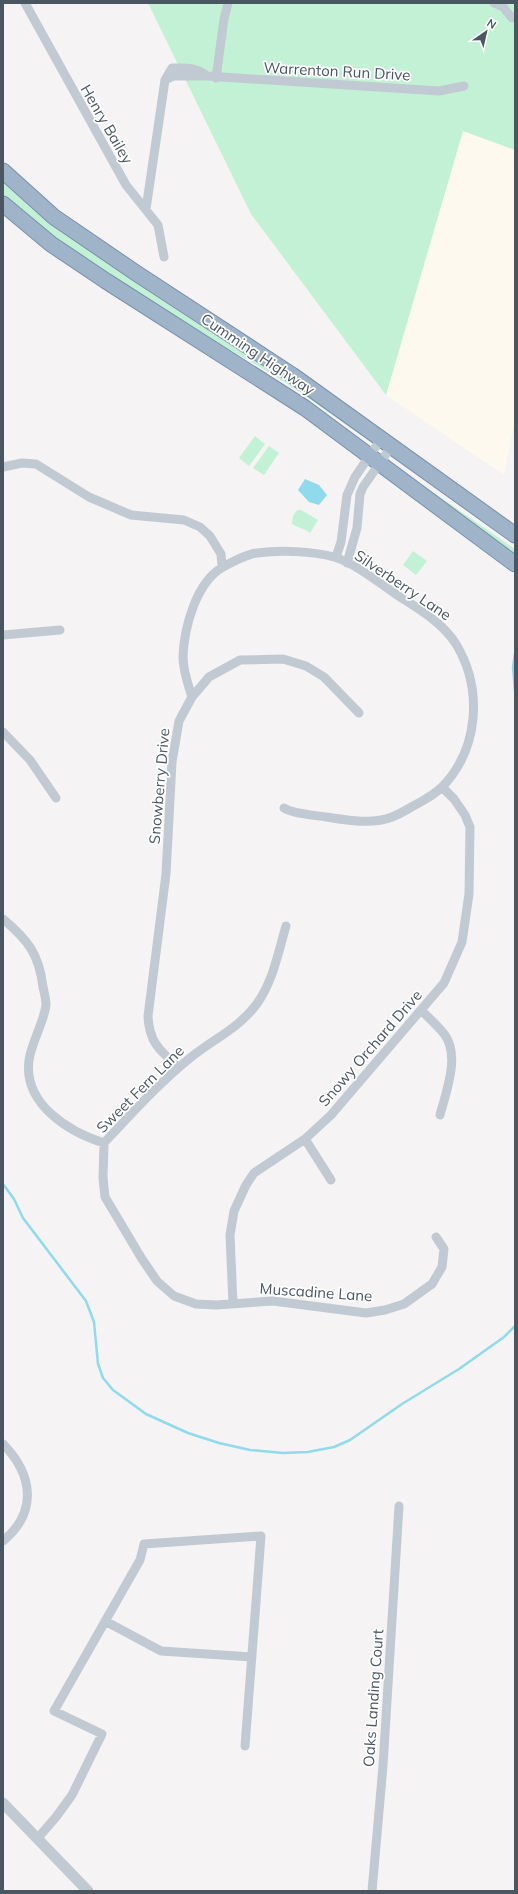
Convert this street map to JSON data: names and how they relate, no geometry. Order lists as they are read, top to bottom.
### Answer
{
  "streets": {
    "highway": ["Cumming Highway"],
    "street": [
      "Warrenton Run Drive",
      "Henry Bailey",
      "Silverberry Lane",
      "Snowberry Drive",
      "Snowy Orchard Drive",
      "Sweet Fern Lane",
      "Muscadine Lane",
      "Oaks Landing Court"
    ]
  },
  "crossings": [
    ["Warrenton Run Drive", "Henry Bailey"],
    ["Silverberry Lane", "Snowberry Drive"],
    ["Silverberry Lane", "Snowy Orchard Drive"],
    ["Snowberry Drive", "Sweet Fern Lane"],
    ["Snowy Orchard Drive", "Sweet Fern Lane"],
    ["Snowy Orchard Drive", "Muscadine Lane"],
    ["Sweet Fern Lane", "Muscadine Lane"]
  ],
  "north": "top right"
}
